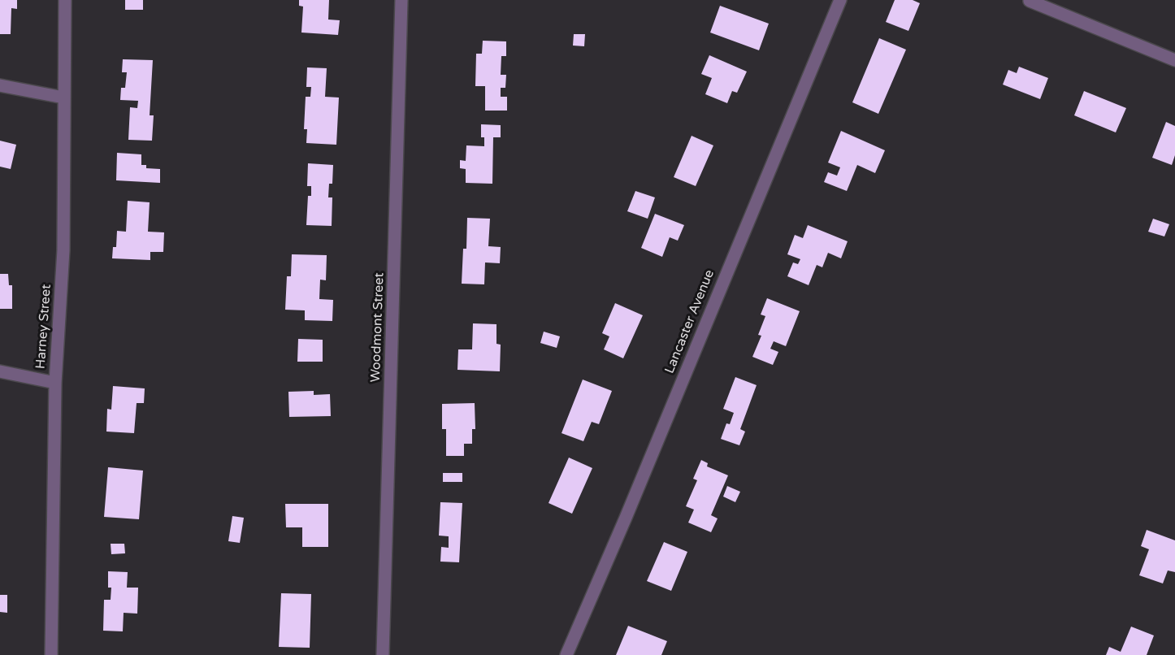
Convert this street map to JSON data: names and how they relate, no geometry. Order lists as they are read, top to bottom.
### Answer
{
  "streets": {
    "street": ["Lancaster Avenue", "Harney Street", "Woodmont Street"]
  }
}
